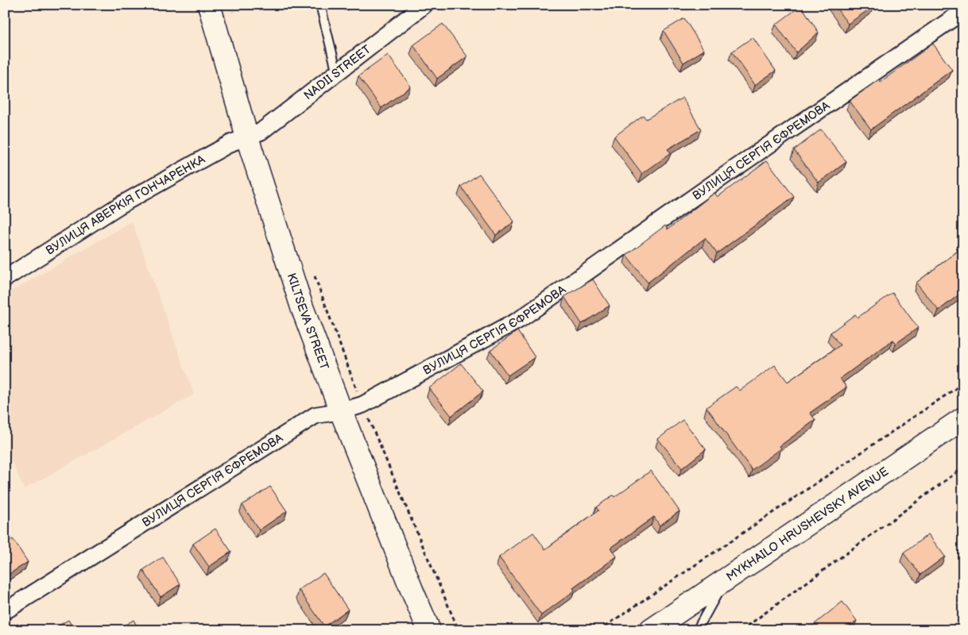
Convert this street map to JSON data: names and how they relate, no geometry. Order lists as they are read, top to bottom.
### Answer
{
  "streets": {
    "main road": ["KILTSEVA STREET", "MYKHAILO HRUSHEVSKY AVENUE"],
    "street": ["NADII STREET", "ВУЛИЦЯ СЕРГІЯ ЄФРЕМОВА", "ВУЛИЦЯ АВЕРКІЯ ГОНЧАРЕНКА"]
  },
  "crossings": [
    ["NADII STREET", "ВУЛИЦЯ АВЕРКІЯ ГОНЧАРЕНКА"],
    ["NADII STREET", "KILTSEVA STREET"],
    ["ВУЛИЦЯ СЕРГІЯ ЄФРЕМОВА", "KILTSEVA STREET"],
    ["ВУЛИЦЯ АВЕРКІЯ ГОНЧАРЕНКА", "KILTSEVA STREET"]
  ]
}
